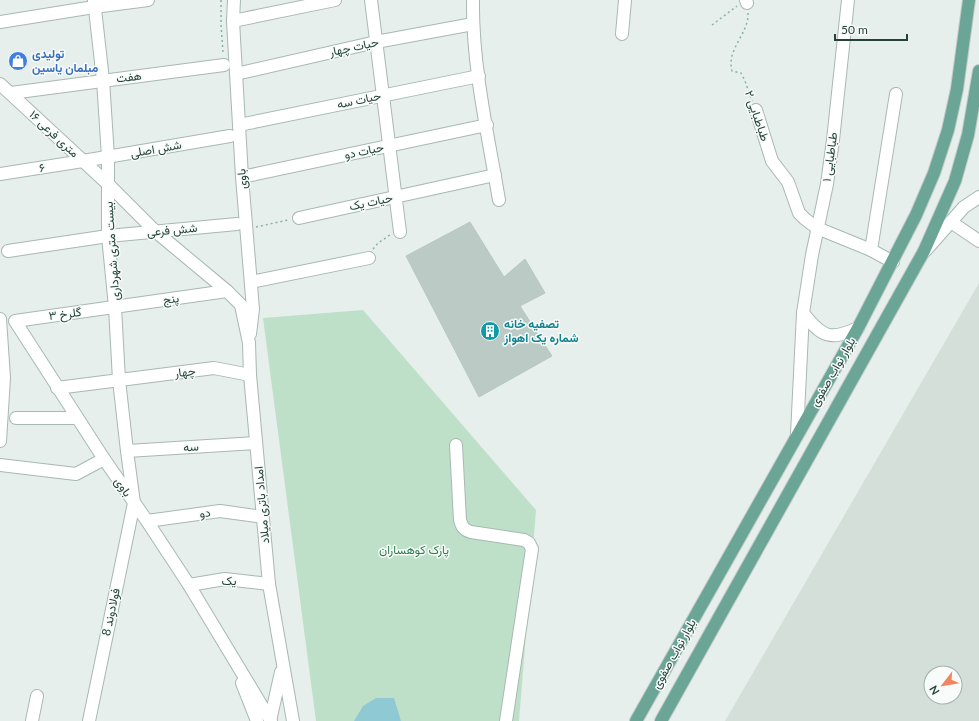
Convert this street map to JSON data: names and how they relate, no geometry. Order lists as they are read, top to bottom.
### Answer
{
  "streets": {
    "main road": ["بلوار نواب صفوی"],
    "street": [
      "حیات چهار",
      "هفت",
      "حیات سه",
      "طباطبایی ۲",
      "۱۶ متری فرعی",
      "شش اصلی",
      "حیات دو",
      "طباطبایی ۱",
      "۶",
      "باوی",
      "حیات یک",
      "شش فرعی",
      "بیست متری شهرداری",
      "پنج",
      "گلرخ ۳",
      "چهار",
      "سه",
      "امداد باتری میلاد",
      "دو",
      "یک",
      "فولادوند 8"
    ]
  },
  "crossings": [
    ["حیات چهار", "باوی"],
    ["هفت", "۱۶ متری فرعی"],
    ["هفت", "بیست متری شهرداری"],
    ["حیات سه", "باوی"],
    ["طباطبایی ۲", "طباطبایی ۱"],
    ["طباطبایی ۲", "بلوار نواب صفوی"],
    ["۱۶ متری فرعی", "شش اصلی"],
    ["۱۶ متری فرعی", "۶"],
    ["۱۶ متری فرعی", "باوی"],
    ["۱۶ متری فرعی", "شش فرعی"],
    ["۱۶ متری فرعی", "بیست متری شهرداری"],
    ["۱۶ متری فرعی", "پنج"],
    ["۱۶ متری فرعی", "امداد باتری میلاد"],
    ["شش اصلی", "۶"],
    ["شش اصلی", "بیست متری شهرداری"],
    ["حیات دو", "باوی"],
    ["طباطبایی ۱", "بلوار نواب صفوی"],
    ["باوی", "شش فرعی"],
    ["باوی", "بیست متری شهرداری"],
    ["باوی", "گلرخ ۳"],
    ["باوی", "چهار"],
    ["باوی", "امداد باتری میلاد"],
    ["باوی", "دو"],
    ["باوی", "یک"],
    ["باوی", "فولادوند 8"],
    ["شش فرعی", "بیست متری شهرداری"],
    ["بیست متری شهرداری", "پنج"],
    ["بیست متری شهرداری", "گلرخ ۳"],
    ["بیست متری شهرداری", "چهار"],
    ["بیست متری شهرداری", "سه"],
    ["بیست متری شهرداری", "فولادوند 8"],
    ["پنج", "گلرخ ۳"],
    ["چهار", "امداد باتری میلاد"],
    ["سه", "امداد باتری میلاد"],
    ["امداد باتری میلاد", "دو"],
    ["امداد باتری میلاد", "یک"]
  ],
  "parks": ["پارک کوهساران"],
  "places": {
    "shop": ["تولیدی مبلمان یاسین"],
    "building": ["تصفیه خانه شماره یک اهواز"]
  },
  "scale_bar": "50 m",
  "north": "bottom left"
}
